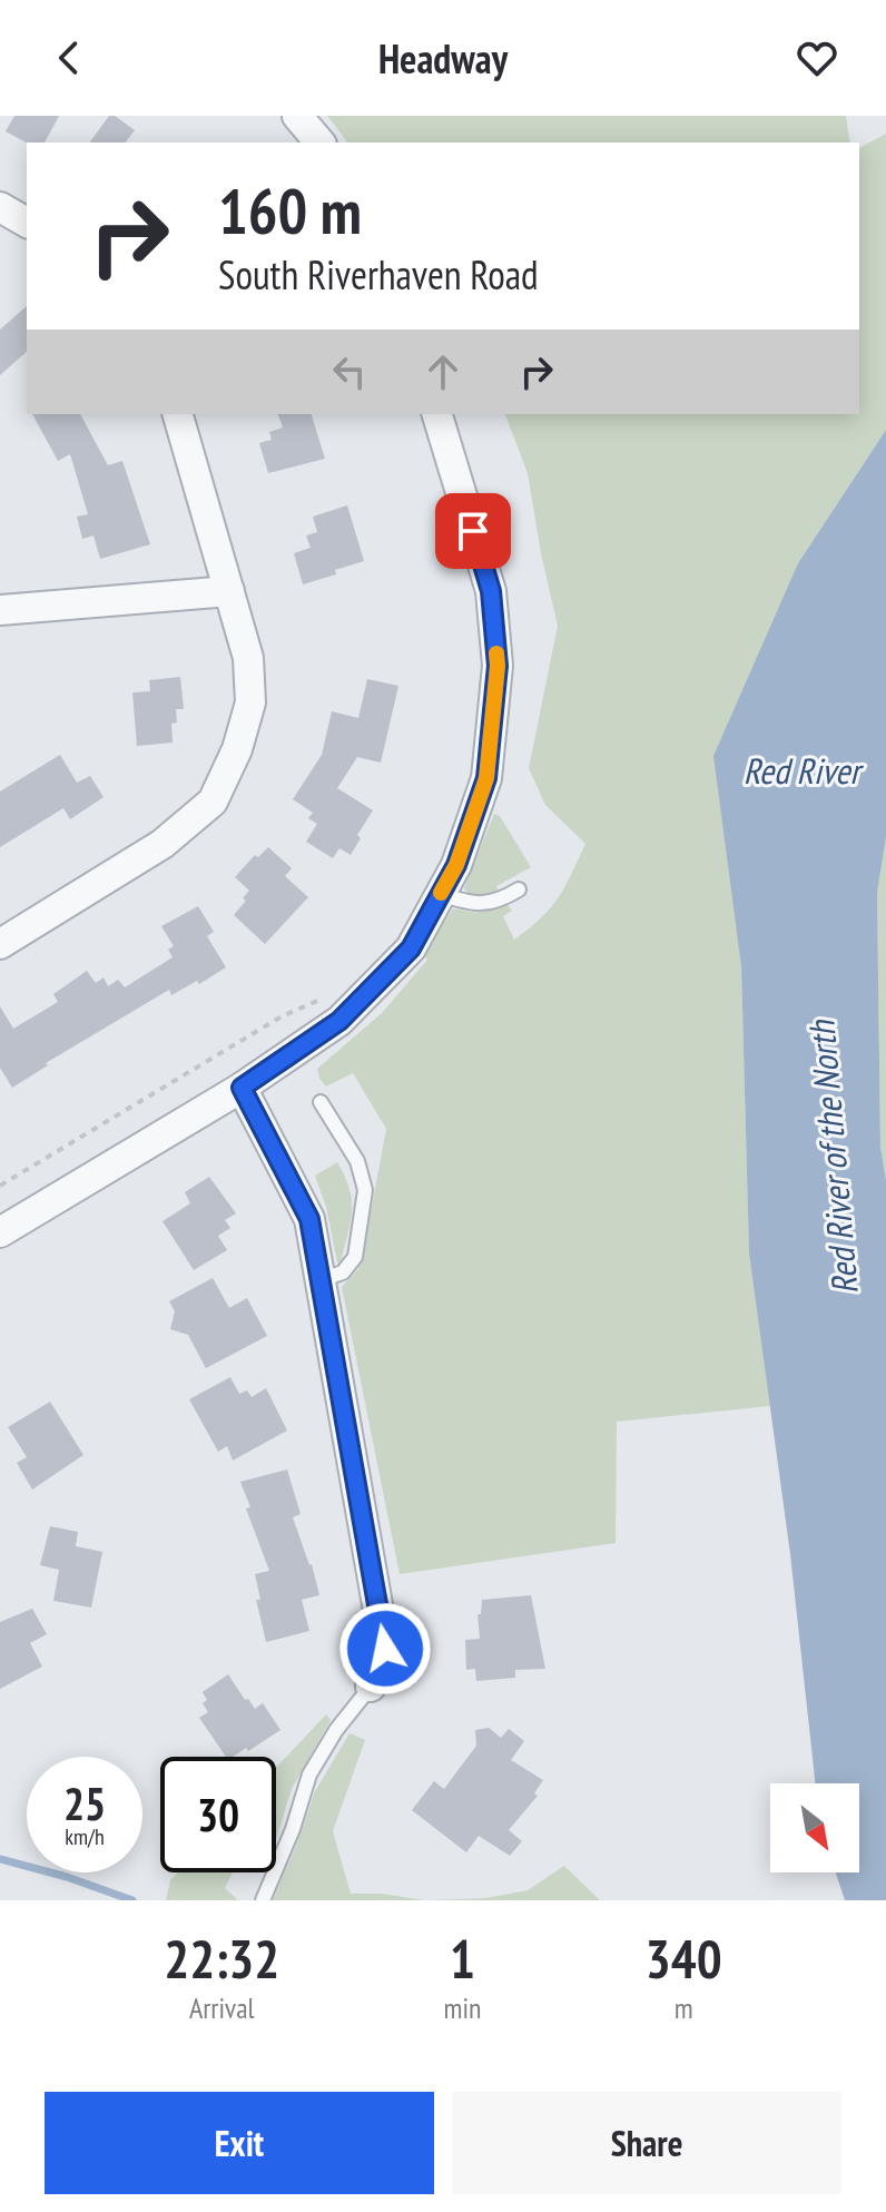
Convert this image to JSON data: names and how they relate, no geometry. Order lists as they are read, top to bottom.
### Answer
{
  "water": ["Red River", "Red River of the North"],
  "north": "bottom right",
  "page": {
    "header": "Headway",
    "turn": ["160 m", "South Riverhaven Road"],
    "speed": "25 km/h",
    "limit": "30",
    "eta": [
      "22:32",
      "Arrival",
      "1",
      "min",
      "340",
      "m"
    ],
    "buttons": ["Exit", "Share"]
  }
}
